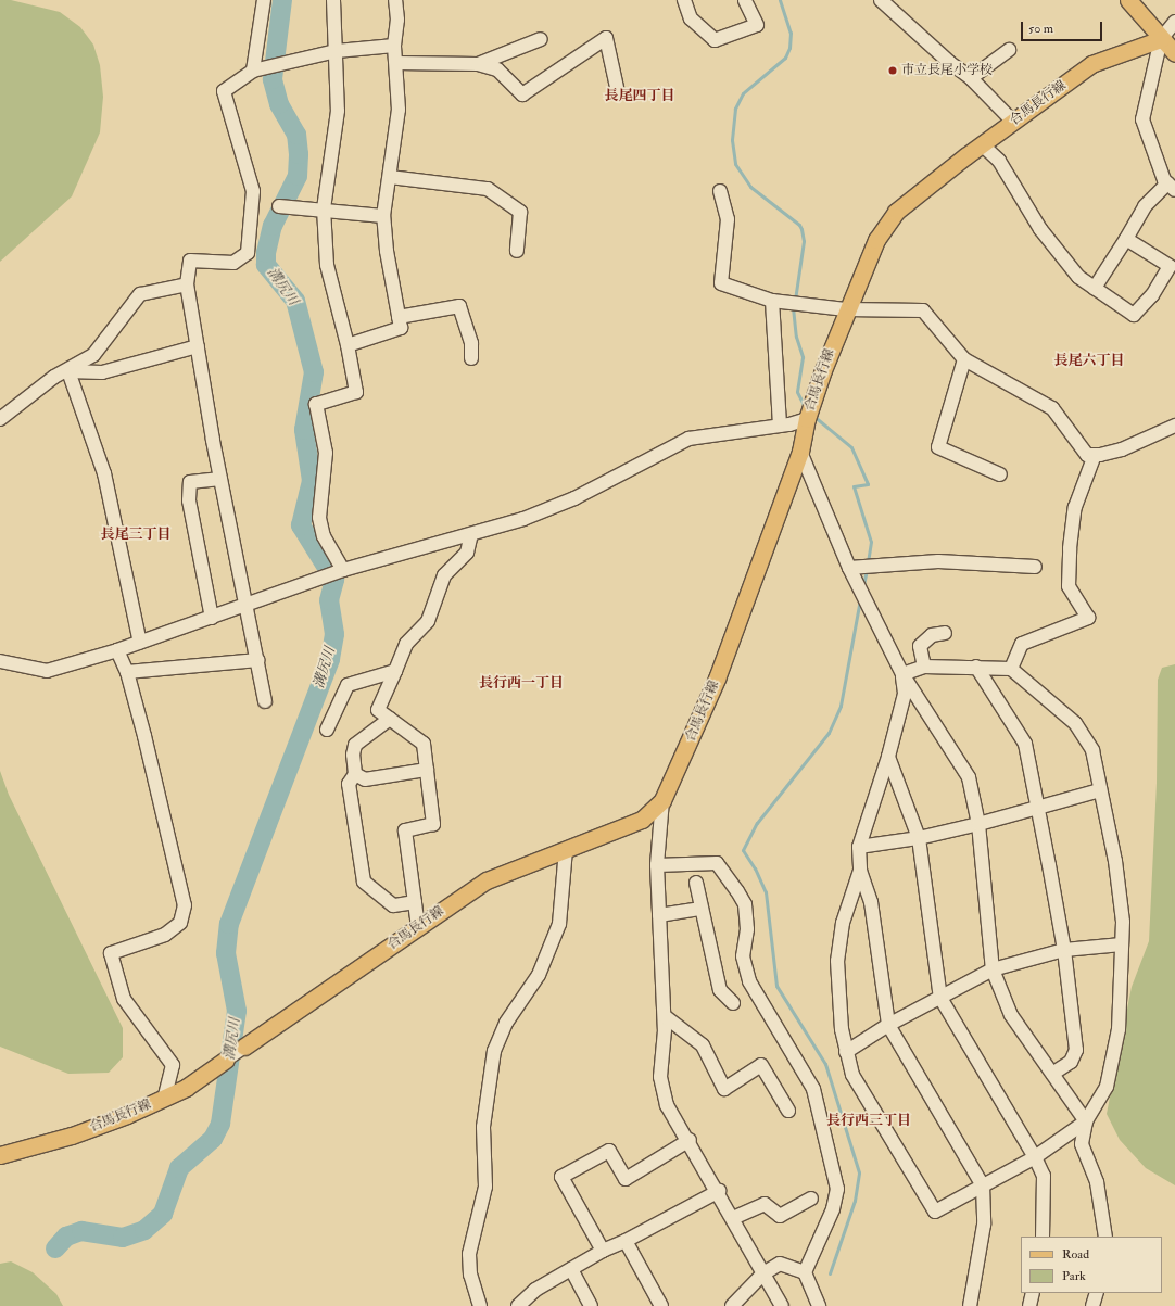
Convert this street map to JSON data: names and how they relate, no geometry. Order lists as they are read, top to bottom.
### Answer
{
  "streets": {
    "main road": ["合馬長行線"]
  },
  "districts": [
    "長尾四丁目",
    "長尾六丁目",
    "長尾三丁目",
    "長行西一丁目",
    "長行西三丁目"
  ],
  "water": ["溝尻川"],
  "places": ["市立長尾小学校"],
  "legend": ["Road", "Park"],
  "scale_bar": "50 m"
}
